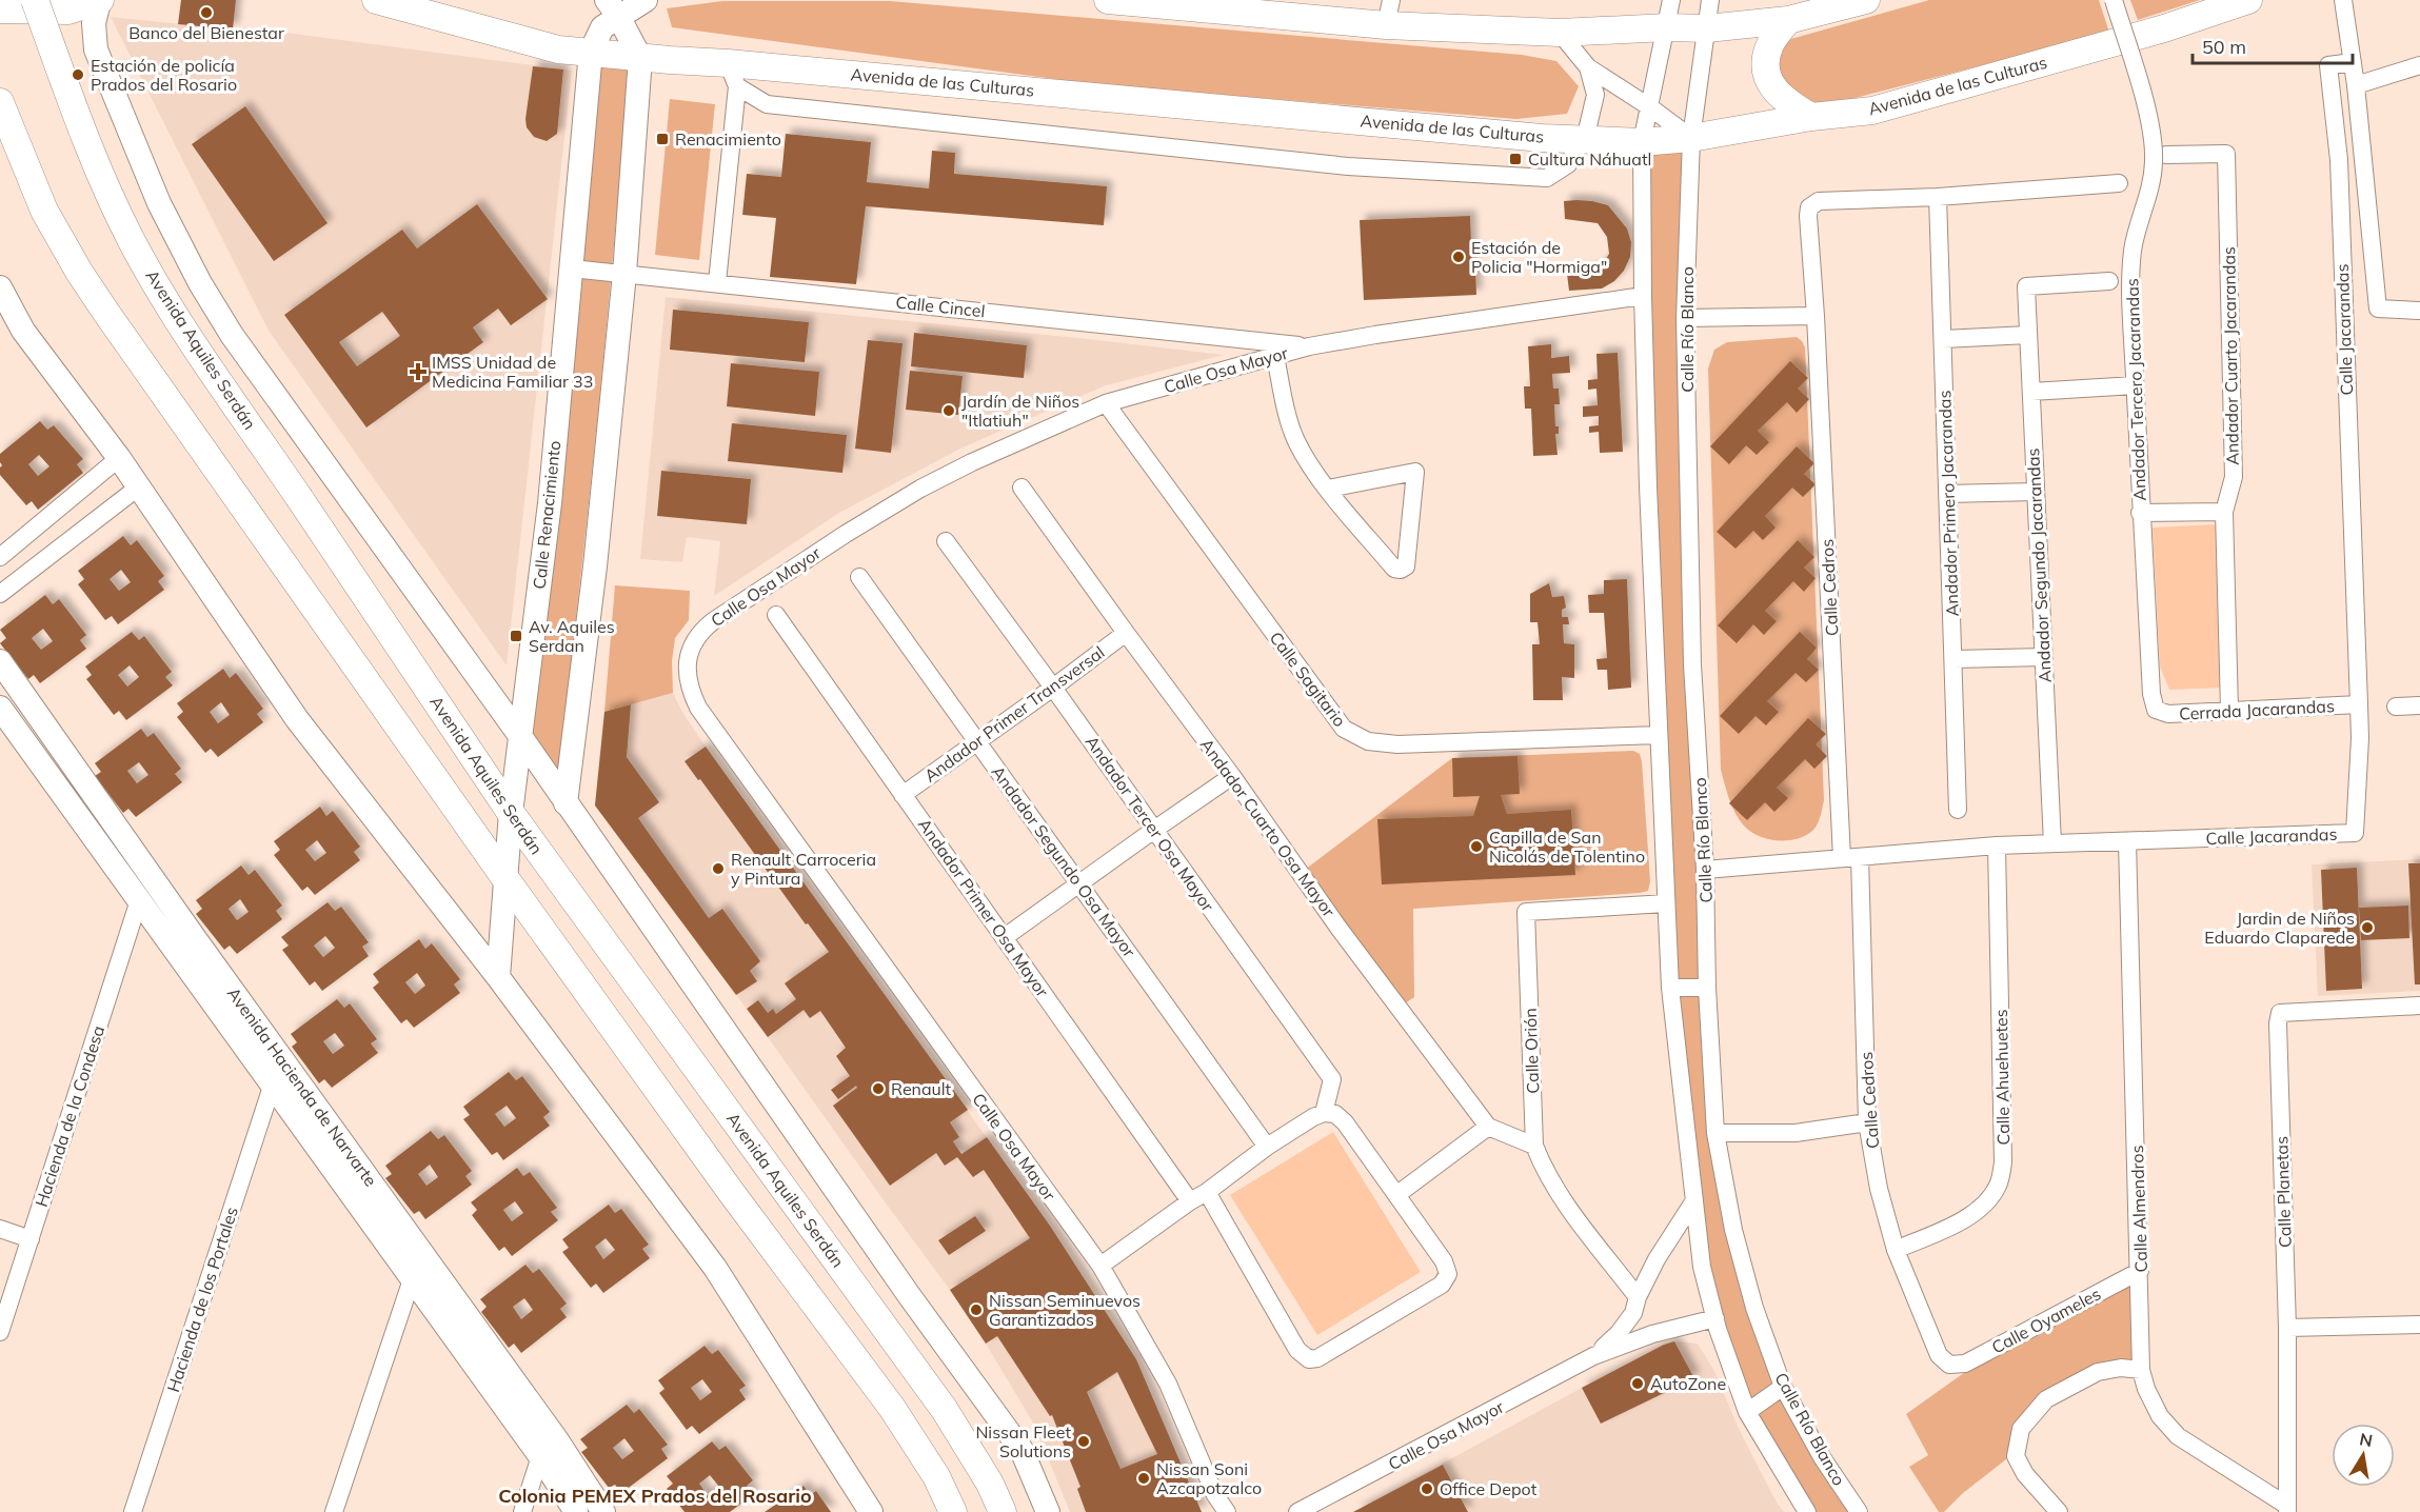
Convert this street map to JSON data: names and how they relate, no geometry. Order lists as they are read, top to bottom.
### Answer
{
  "streets": {
    "main road": ["Avenida de las Culturas", "Avenida Aquiles Serdán"],
    "street": [
      "Calle Cincel",
      "Calle Río Blanco",
      "Calle Jacarandas",
      "Andador Cuarto Jacarandas",
      "Calle Osa Mayor",
      "Andador Tercero Jacarandas",
      "Andador Primero Jacarandas",
      "Calle Renacimiento",
      "Andador Segundo Jacarandas",
      "Calle Cedros",
      "Calle Sagitario",
      "Cerrada Jacarandas",
      "Andador Primer Transversal",
      "Andador Tercer Osa Mayor",
      "Andador Cuarto Osa Mayor",
      "Andador Segundo Osa Mayor",
      "Andador Primer Osa Mayor",
      "Calle Orión",
      "Calle Ahuehuetes",
      "Avenida Hacienda de Narvarte",
      "Hacienda de la Condesa",
      "Calle Planetas",
      "Calle Almendros",
      "Hacienda de los Portales",
      "Calle Oyameles"
    ]
  },
  "crossings": [
    ["Avenida de las Culturas", "Calle Río Blanco"],
    ["Avenida de las Culturas", "Calle Renacimiento"],
    ["Calle Cincel", "Calle Osa Mayor"],
    ["Calle Cincel", "Calle Renacimiento"],
    ["Calle Río Blanco", "Calle Jacarandas"],
    ["Calle Jacarandas", "Andador Segundo Jacarandas"],
    ["Calle Jacarandas", "Calle Cedros"],
    ["Calle Jacarandas", "Cerrada Jacarandas"],
    ["Calle Jacarandas", "Calle Ahuehuetes"],
    ["Calle Jacarandas", "Calle Almendros"],
    ["Avenida Aquiles Serdán", "Calle Renacimiento"],
    ["Andador Cuarto Jacarandas", "Cerrada Jacarandas"],
    ["Calle Osa Mayor", "Calle Sagitario"],
    ["Calle Osa Mayor", "Calle Orión"],
    ["Andador Tercero Jacarandas", "Cerrada Jacarandas"],
    ["Calle Cedros", "Calle Ahuehuetes"],
    ["Calle Cedros", "Calle Oyameles"],
    ["Andador Primer Transversal", "Andador Tercer Osa Mayor"],
    ["Andador Primer Transversal", "Andador Cuarto Osa Mayor"],
    ["Andador Primer Transversal", "Andador Segundo Osa Mayor"],
    ["Andador Primer Transversal", "Andador Primer Osa Mayor"],
    ["Avenida Hacienda de Narvarte", "Hacienda de la Condesa"],
    ["Avenida Hacienda de Narvarte", "Hacienda de los Portales"],
    ["Calle Planetas", "Calle Almendros"],
    ["Calle Almendros", "Calle Oyameles"]
  ],
  "districts": ["Colonia PEMEX Prados del Rosario"],
  "places": {
    "other": [
      "Banco del Bienestar",
      "Estación de policía Prados del Rosario",
      "Estación de Policia \"Hormiga\"",
      "Jardín de Niños \"Itlatiuh\"",
      "Capilla de San Nicolás de Tolentino",
      "Renault Carroceria y Pintura",
      "Jardin de Niños Eduardo Claparede",
      "Renault",
      "Nissan Seminuevos Garantizados",
      "AutoZone",
      "Nissan Fleet Solutions",
      "Nissan Soni Azcapotzalco",
      "Office Depot"
    ],
    "transit": ["Renacimiento", "Cultura Náhuatl", "Av. Aquiles Serdan"],
    "health": ["IMSS Unidad de Medicina Familiar 33"]
  },
  "scale_bar": "50 m",
  "north": "top"
}
